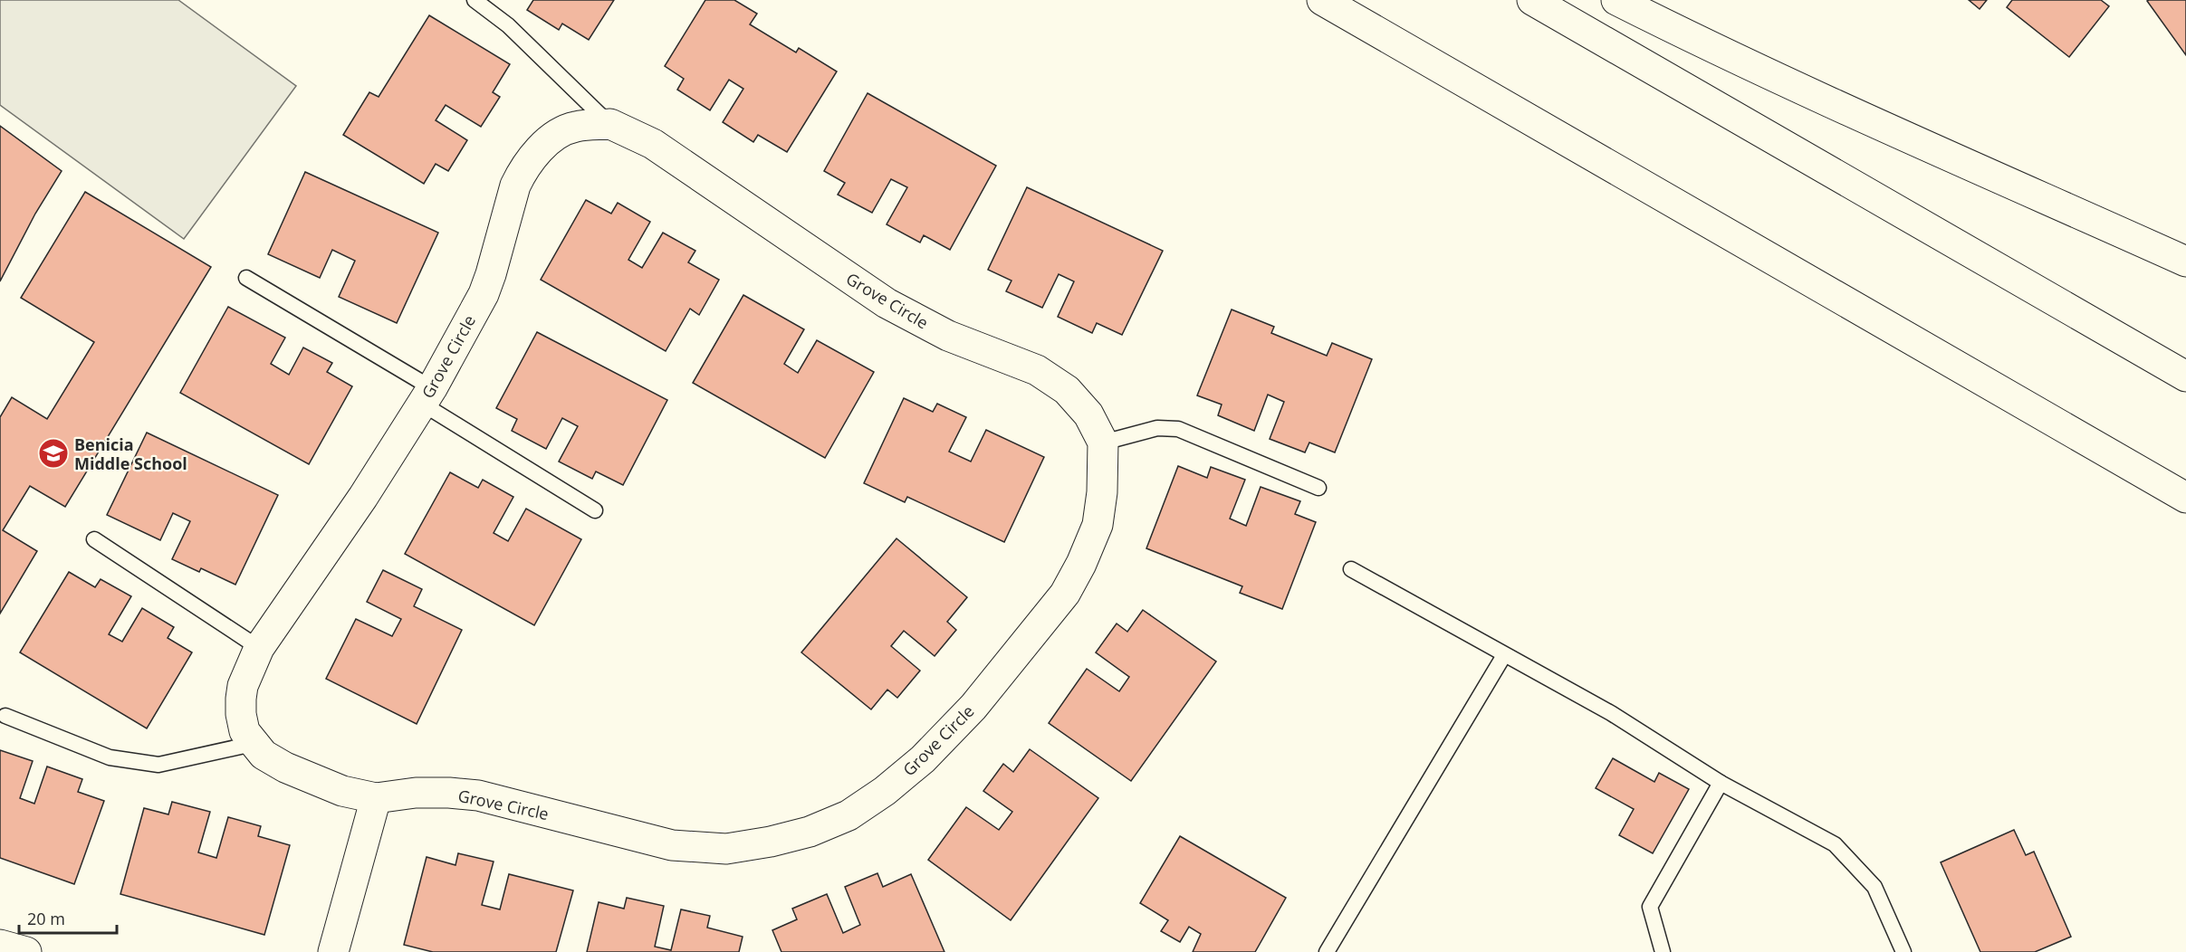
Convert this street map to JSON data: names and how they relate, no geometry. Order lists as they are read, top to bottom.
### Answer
{
  "streets": {
    "main road": ["Grove Circle"]
  },
  "places": {
    "school or university": ["Benicia Middle School"]
  },
  "scale_bar": "20 m"
}
